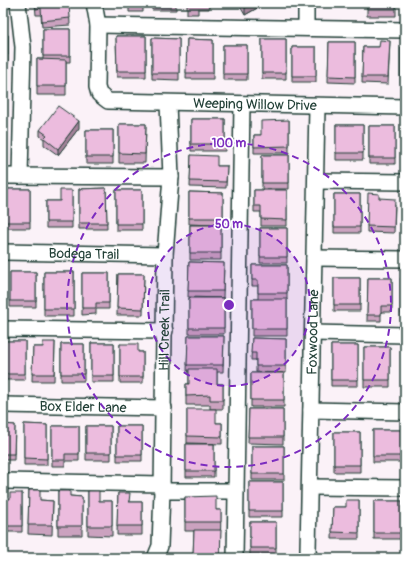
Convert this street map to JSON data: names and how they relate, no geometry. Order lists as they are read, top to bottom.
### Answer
{
  "streets": {
    "street": [
      "Weeping Willow Drive",
      "Bodega Trail",
      "Hill Creek Trail",
      "Foxwood Lane",
      "Box Elder Lane"
    ]
  },
  "crossings": [
    ["Weeping Willow Drive", "Hill Creek Trail"],
    ["Weeping Willow Drive", "Foxwood Lane"],
    ["Bodega Trail", "Hill Creek Trail"],
    ["Hill Creek Trail", "Box Elder Lane"]
  ],
  "rings": ["100 m", "50 m"]
}
